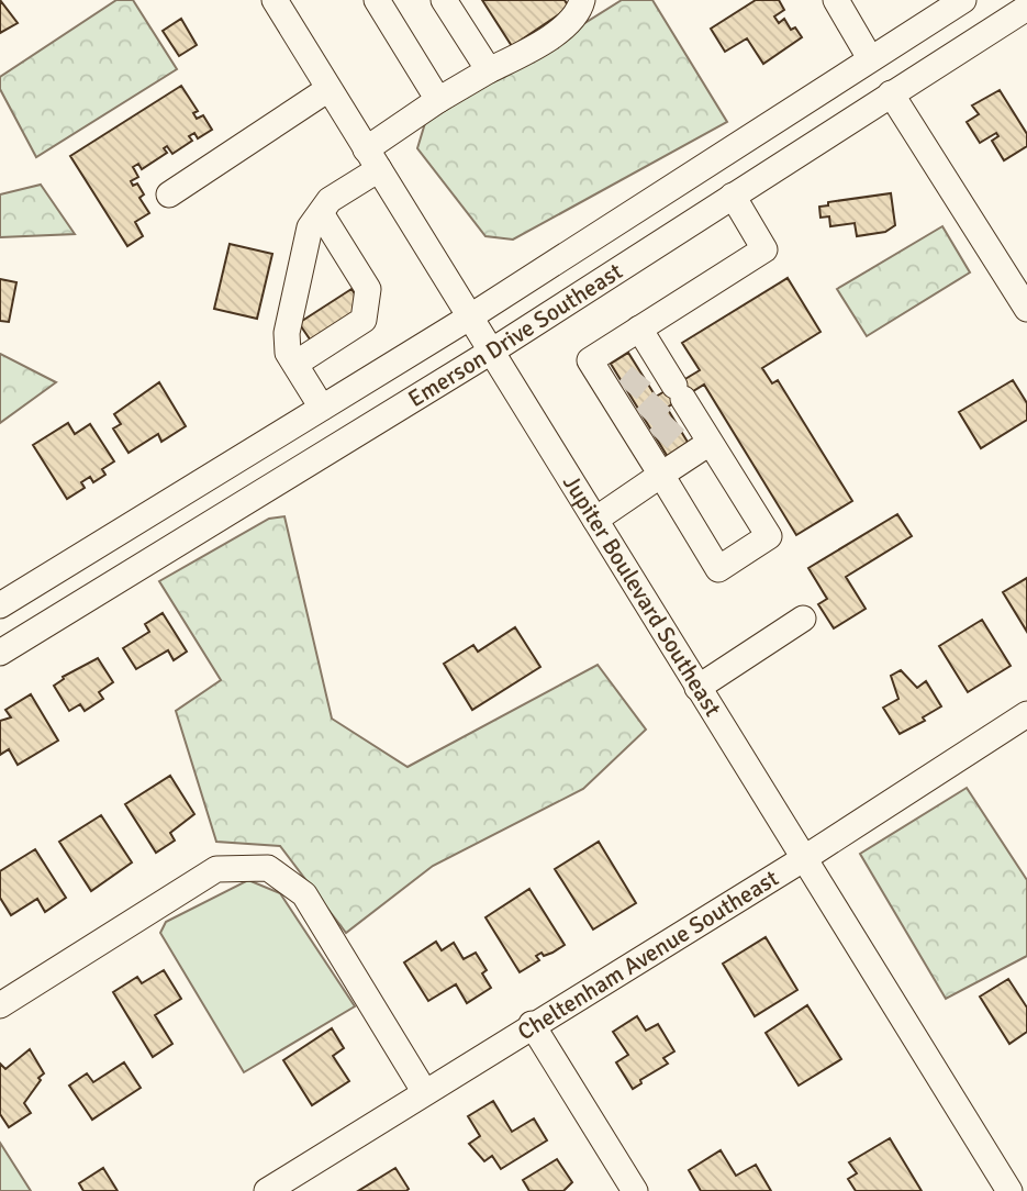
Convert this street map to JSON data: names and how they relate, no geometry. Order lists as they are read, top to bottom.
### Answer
{
  "streets": {
    "street": ["Emerson Drive Southeast", "Jupiter Boulevard Southeast", "Cheltenham Avenue Southeast"]
  },
  "crossings": [
    ["Emerson Drive Southeast", "Jupiter Boulevard Southeast"],
    ["Jupiter Boulevard Southeast", "Cheltenham Avenue Southeast"]
  ]
}
